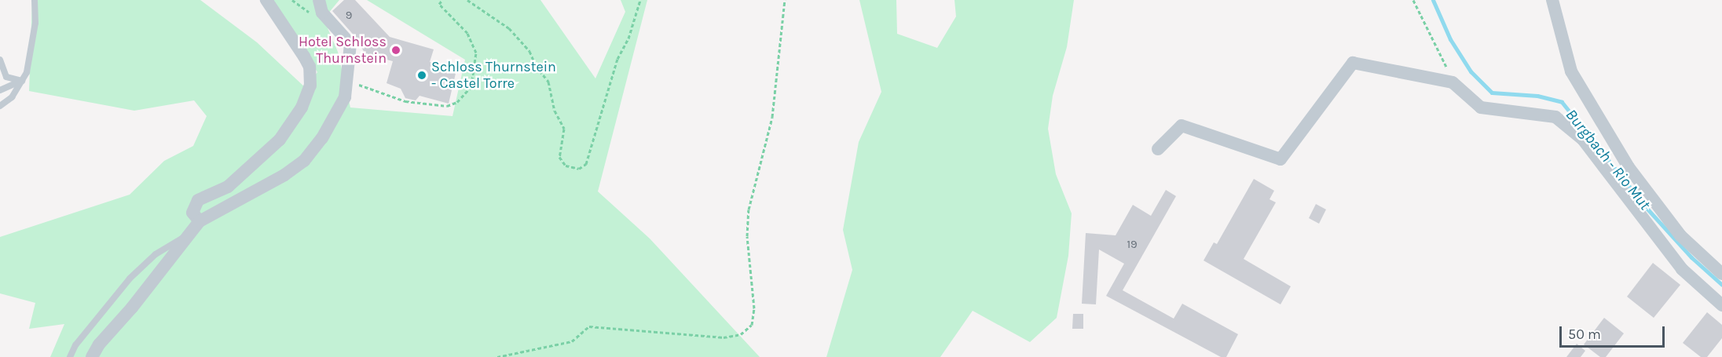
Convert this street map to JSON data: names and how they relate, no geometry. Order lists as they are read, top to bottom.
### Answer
{
  "water": ["Burgbach - Rio Mut"],
  "places": ["Hotel Schloss Thurnstein", "Schloss Thurnstein - Castel Torre"],
  "house_numbers": ["9", "19"],
  "scale_bar": "50 m"
}
